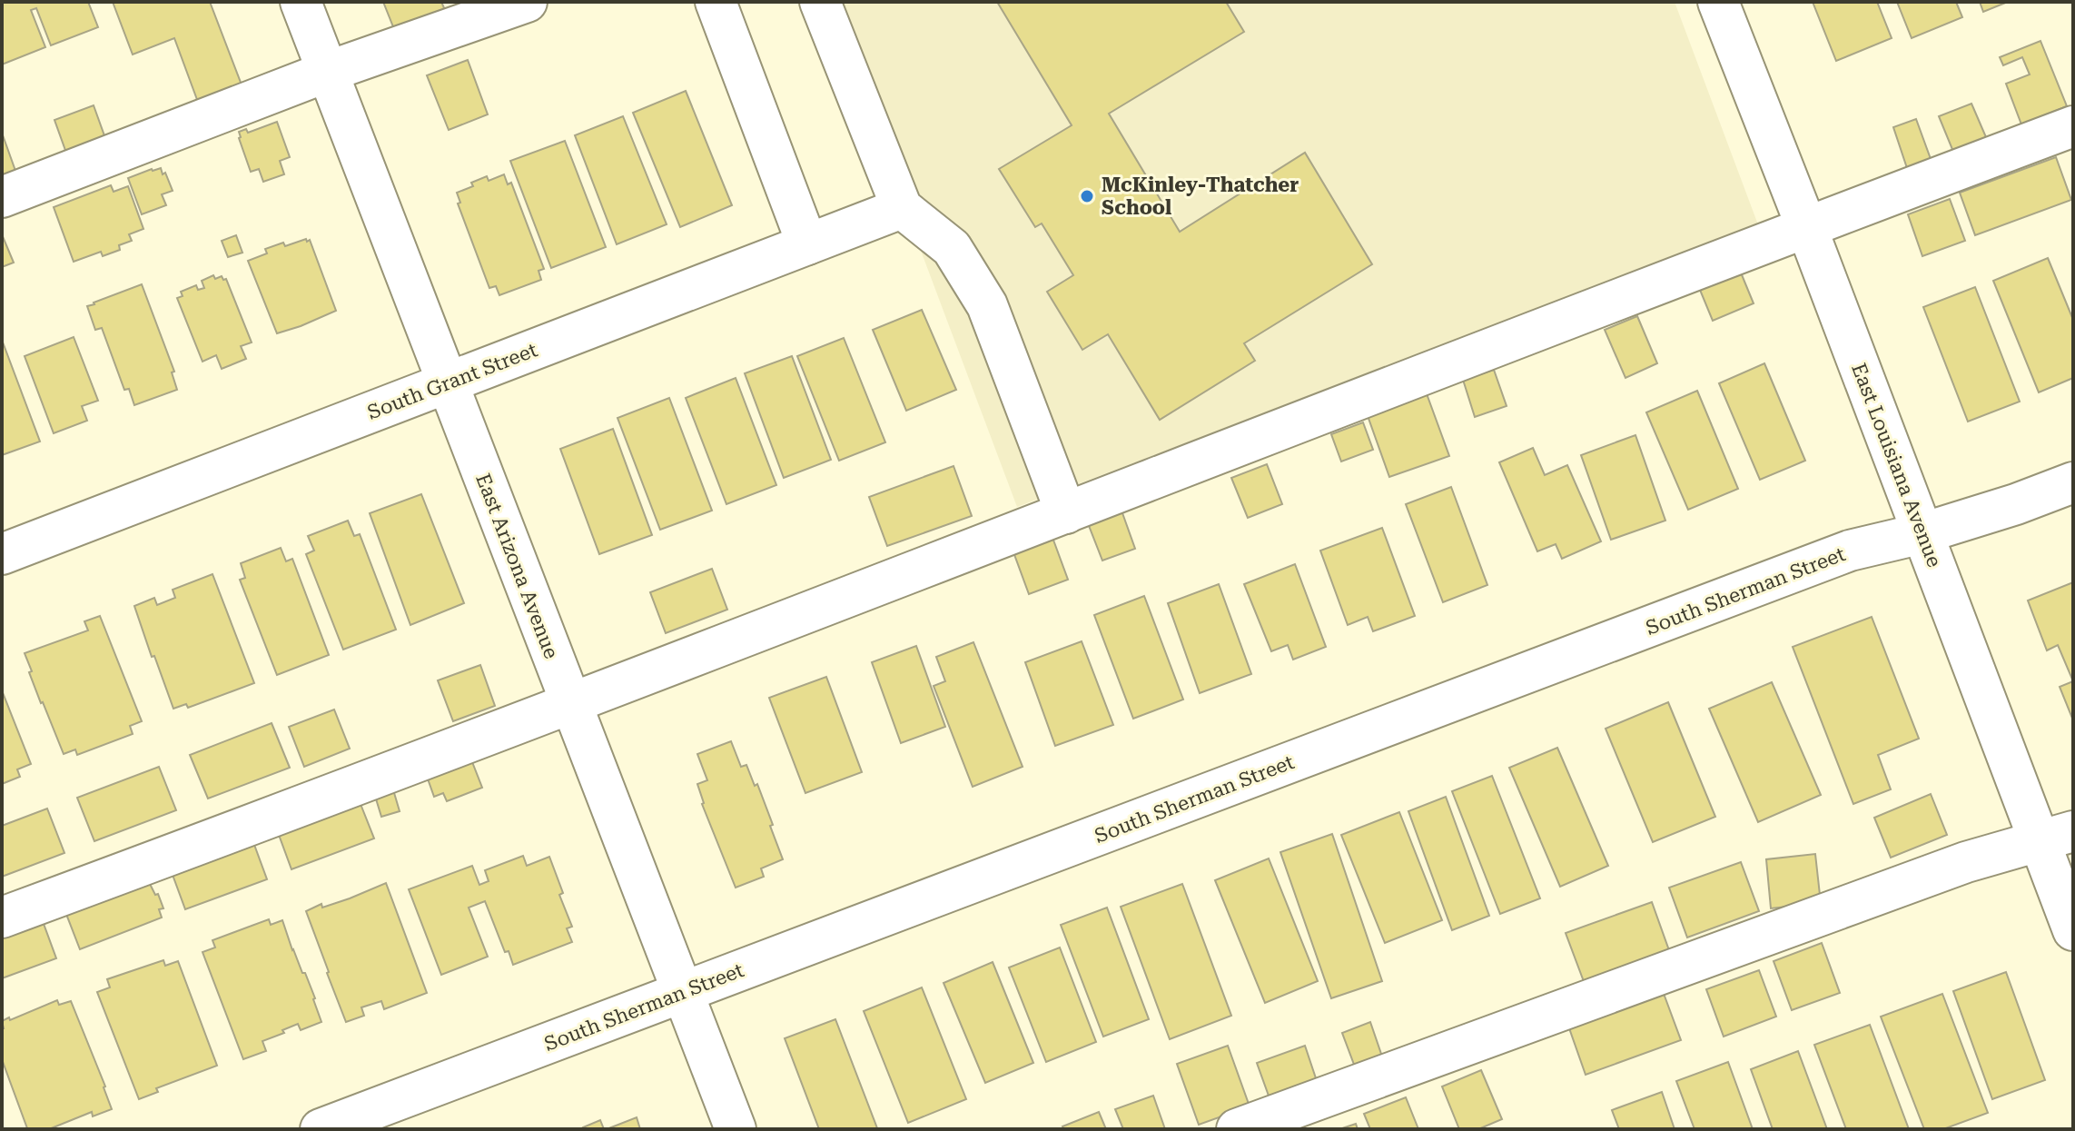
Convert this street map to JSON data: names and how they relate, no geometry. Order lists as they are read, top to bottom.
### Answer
{
  "streets": {
    "street": [
      "South Grant Street",
      "East Louisiana Avenue",
      "East Arizona Avenue",
      "South Sherman Street"
    ]
  },
  "crossings": [
    ["South Grant Street", "East Arizona Avenue"],
    ["East Louisiana Avenue", "South Sherman Street"],
    ["East Arizona Avenue", "South Sherman Street"]
  ],
  "places": ["McKinley-Thatcher School"]
}
